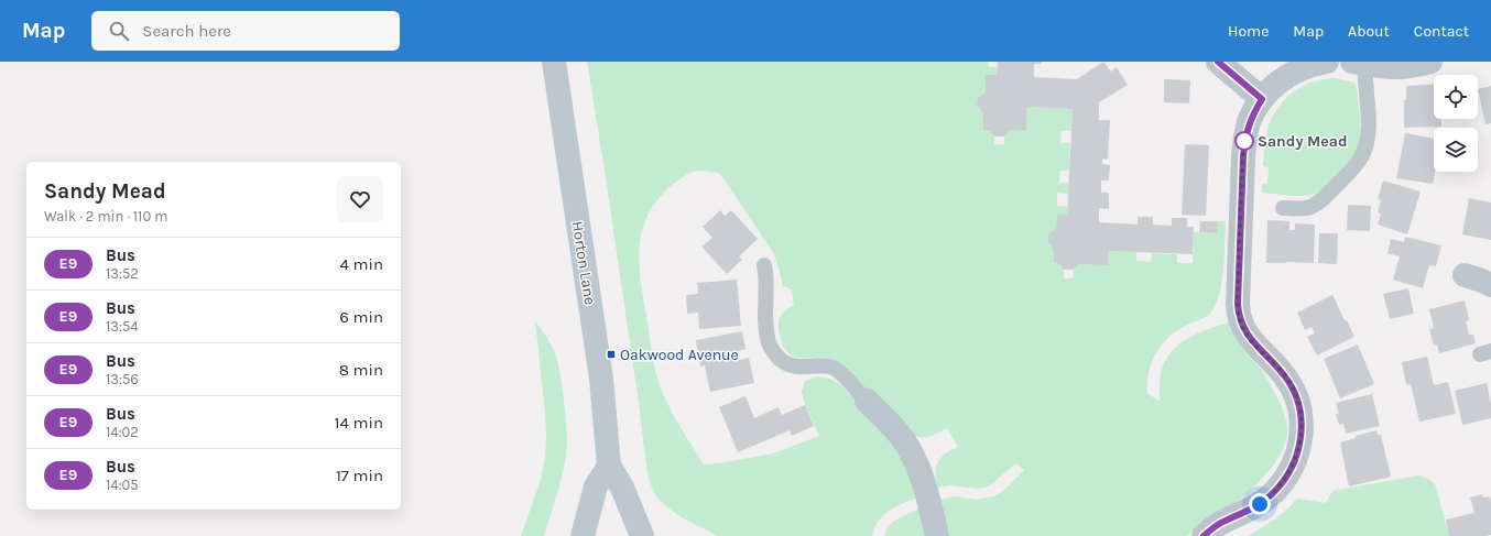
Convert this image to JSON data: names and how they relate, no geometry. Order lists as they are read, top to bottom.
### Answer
{
  "streets": {
    "street": ["Horton Lane"]
  },
  "places": {
    "other": ["Sandy Mead"],
    "transit": ["Oakwood Avenue"]
  },
  "lines": ["bus line E9"],
  "page": {
    "header": "Map",
    "search": "Search here",
    "nav": [
      "Home",
      "Map",
      "About",
      "Contact"
    ],
    "heading": ["Sandy Mead", "Walk · 2 min · 110 m"],
    "list": [
      {
        "mark": "E9",
        "name": "Bus",
        "note": "13:52",
        "value": "4 min"
      },
      {
        "mark": "E9",
        "name": "Bus",
        "note": "13:54",
        "value": "6 min"
      },
      {
        "mark": "E9",
        "name": "Bus",
        "note": "13:56",
        "value": "8 min"
      },
      {
        "mark": "E9",
        "name": "Bus",
        "note": "14:02",
        "value": "14 min"
      },
      {
        "mark": "E9",
        "name": "Bus",
        "note": "14:05",
        "value": "17 min"
      }
    ]
  }
}
